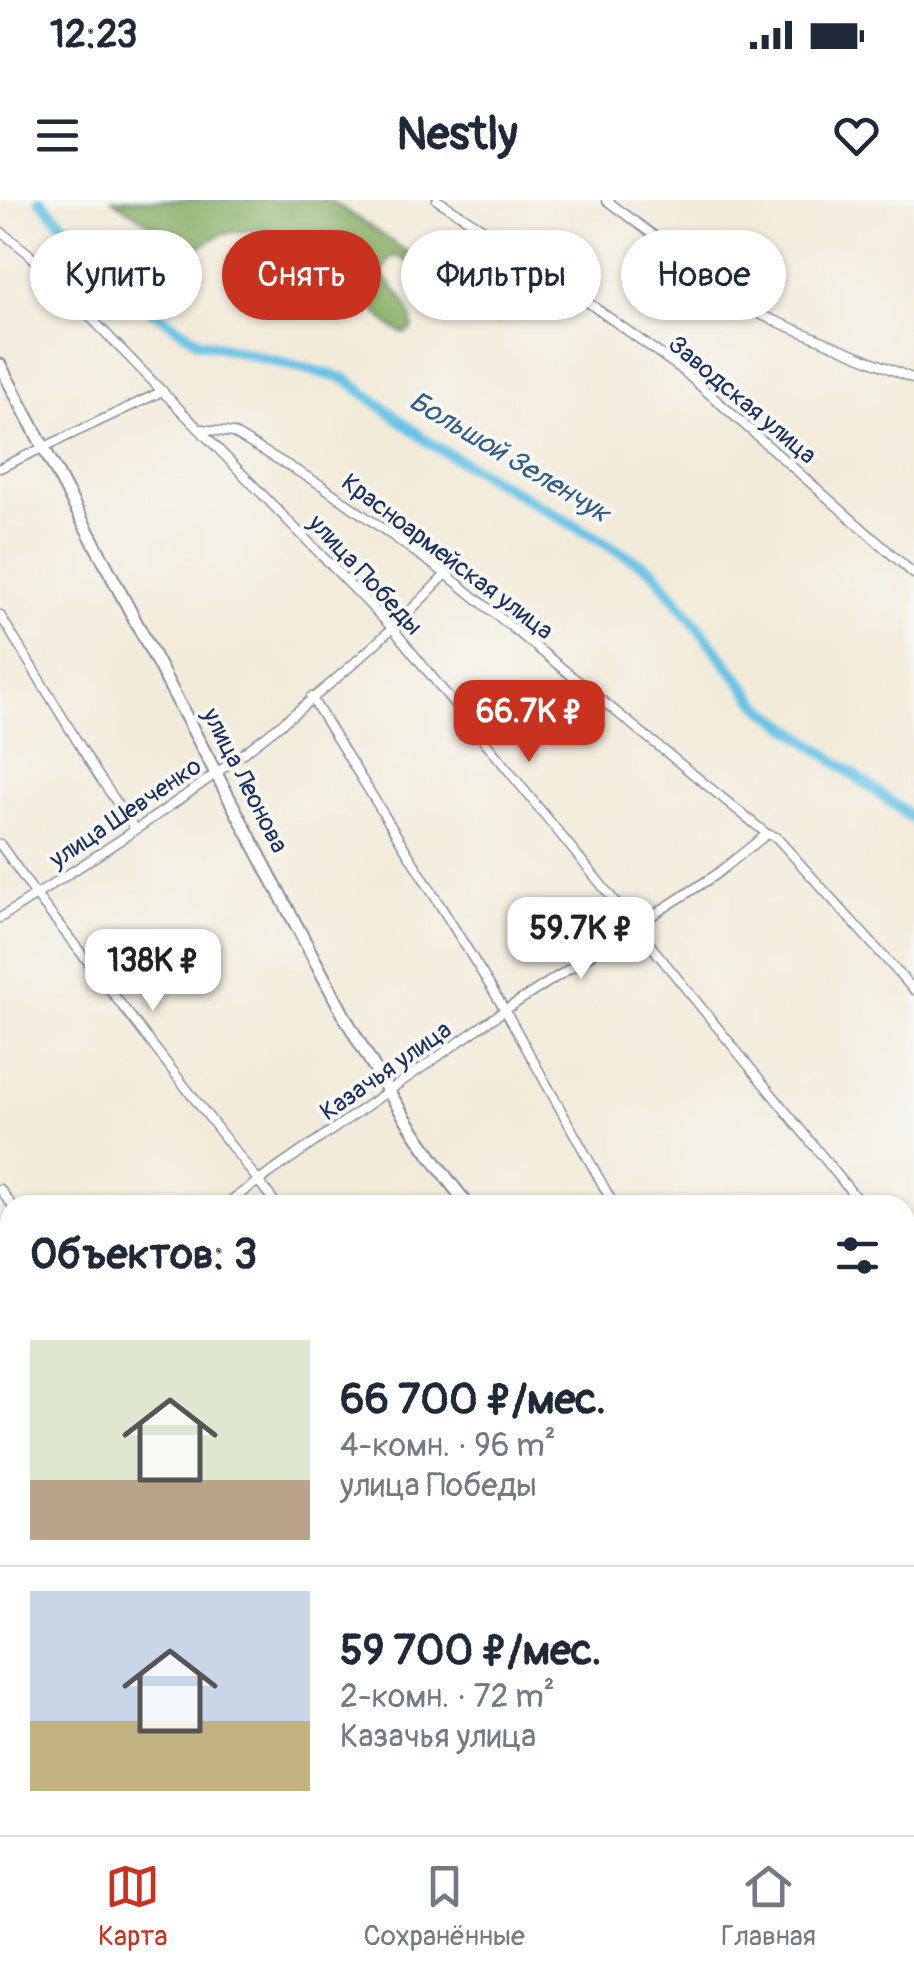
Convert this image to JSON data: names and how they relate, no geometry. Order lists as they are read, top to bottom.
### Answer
{
  "streets": {
    "main road": ["улица Леонова"],
    "street": [
      "Заводская улица",
      "Красноармейская улица",
      "улица Победы",
      "улица Шевченко",
      "Казачья улица"
    ]
  },
  "crossings": [
    ["Красноармейская улица", "улица Победы"],
    ["Красноармейская улица", "улица Шевченко"],
    ["Красноармейская улица", "Казачья улица"],
    ["улица Победы", "улица Шевченко"],
    ["улица Победы", "Казачья улица"],
    ["улица Леонова", "улица Шевченко"],
    ["улица Леонова", "Казачья улица"]
  ],
  "water": ["Большой Зеленчук"],
  "page": {
    "status": "12:23",
    "header": "Nestly",
    "chip": [
      "Купить",
      "Снять",
      "Фильтры",
      "Новое"
    ],
    "price": ["66.7K ₽", "59.7K ₽", "138K ₽"],
    "heading": "Объектов: 3",
    "list": [
      {
        "name": "66 700 ₽/мес.",
        "note": "4-комн. · 96 m² · улица Победы"
      },
      {
        "name": "59 700 ₽/мес.",
        "note": "2-комн. · 72 m² · Казачья улица"
      }
    ],
    "tabs": ["Карта", "Сохранённые", "Главная"]
  }
}
